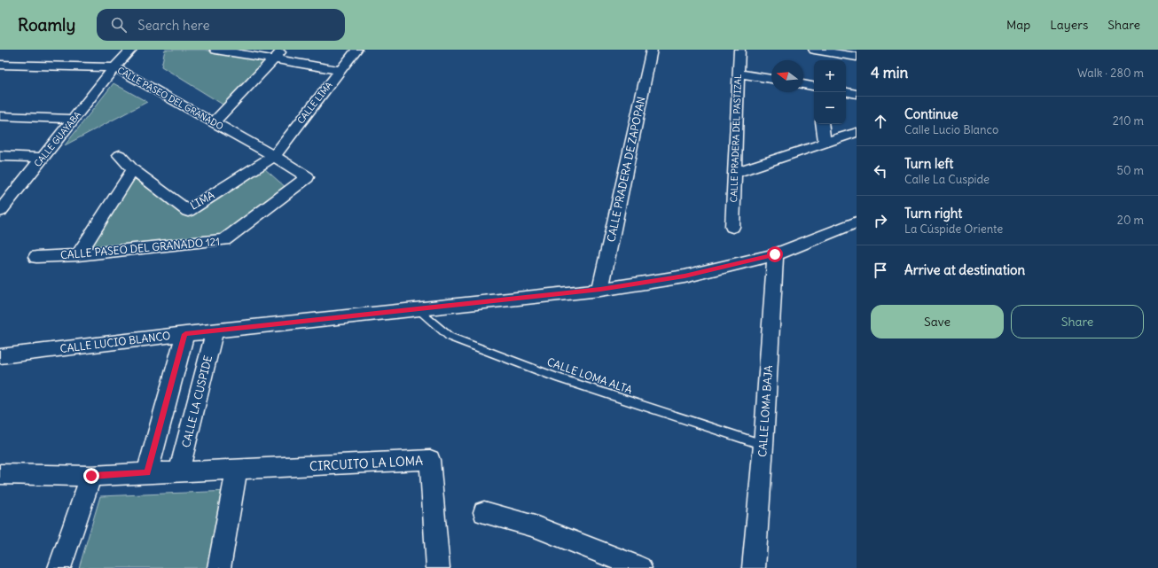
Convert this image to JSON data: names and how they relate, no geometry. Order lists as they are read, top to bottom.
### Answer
{
  "streets": {
    "street": [
      "CALLE PASEO DEL GRANADO",
      "CALLE LIMA",
      "CALLE PRADERA DEL PASTIZAL",
      "CALLE GUAYABA",
      "CALLE PRADERA DE ZAPOPAN",
      "LIMA",
      "CALLE PASEO DEL GRANADO 121",
      "CALLE LUCIO BLANCO",
      "CALLE LA CUSPIDE",
      "CALLE LOMA BAJA",
      "CIRCUITO LA LOMA"
    ],
    "lane": ["CALLE LOMA ALTA"]
  },
  "crossings": [
    ["CALLE PASEO DEL GRANADO", "CALLE LIMA"],
    ["CALLE PASEO DEL GRANADO", "CALLE GUAYABA"],
    ["CALLE PASEO DEL GRANADO", "LIMA"],
    ["CALLE PASEO DEL GRANADO", "CALLE PASEO DEL GRANADO 121"],
    ["CALLE LIMA", "LIMA"],
    ["CALLE PRADERA DE ZAPOPAN", "CALLE LUCIO BLANCO"],
    ["CALLE LUCIO BLANCO", "CALLE LOMA ALTA"],
    ["CALLE LUCIO BLANCO", "CALLE LA CUSPIDE"],
    ["CALLE LUCIO BLANCO", "CALLE LOMA BAJA"],
    ["CALLE LOMA ALTA", "CALLE LOMA BAJA"]
  ],
  "north": "left",
  "page": {
    "header": "Roamly",
    "search": "Search here",
    "nav": ["Map", "Layers", "Share"],
    "heading": ["4 min", "Walk · 280 m"],
    "map_buttons": ["+", "−"],
    "list": [
      ["Continue", "Calle Lucio Blanco", "210 m"],
      ["Turn left", "Calle La Cuspide", "50 m"],
      ["Turn right", "La Cúspide Oriente", "20 m"],
      "Arrive at destination"
    ],
    "buttons": ["Save", "Share"]
  }
}
